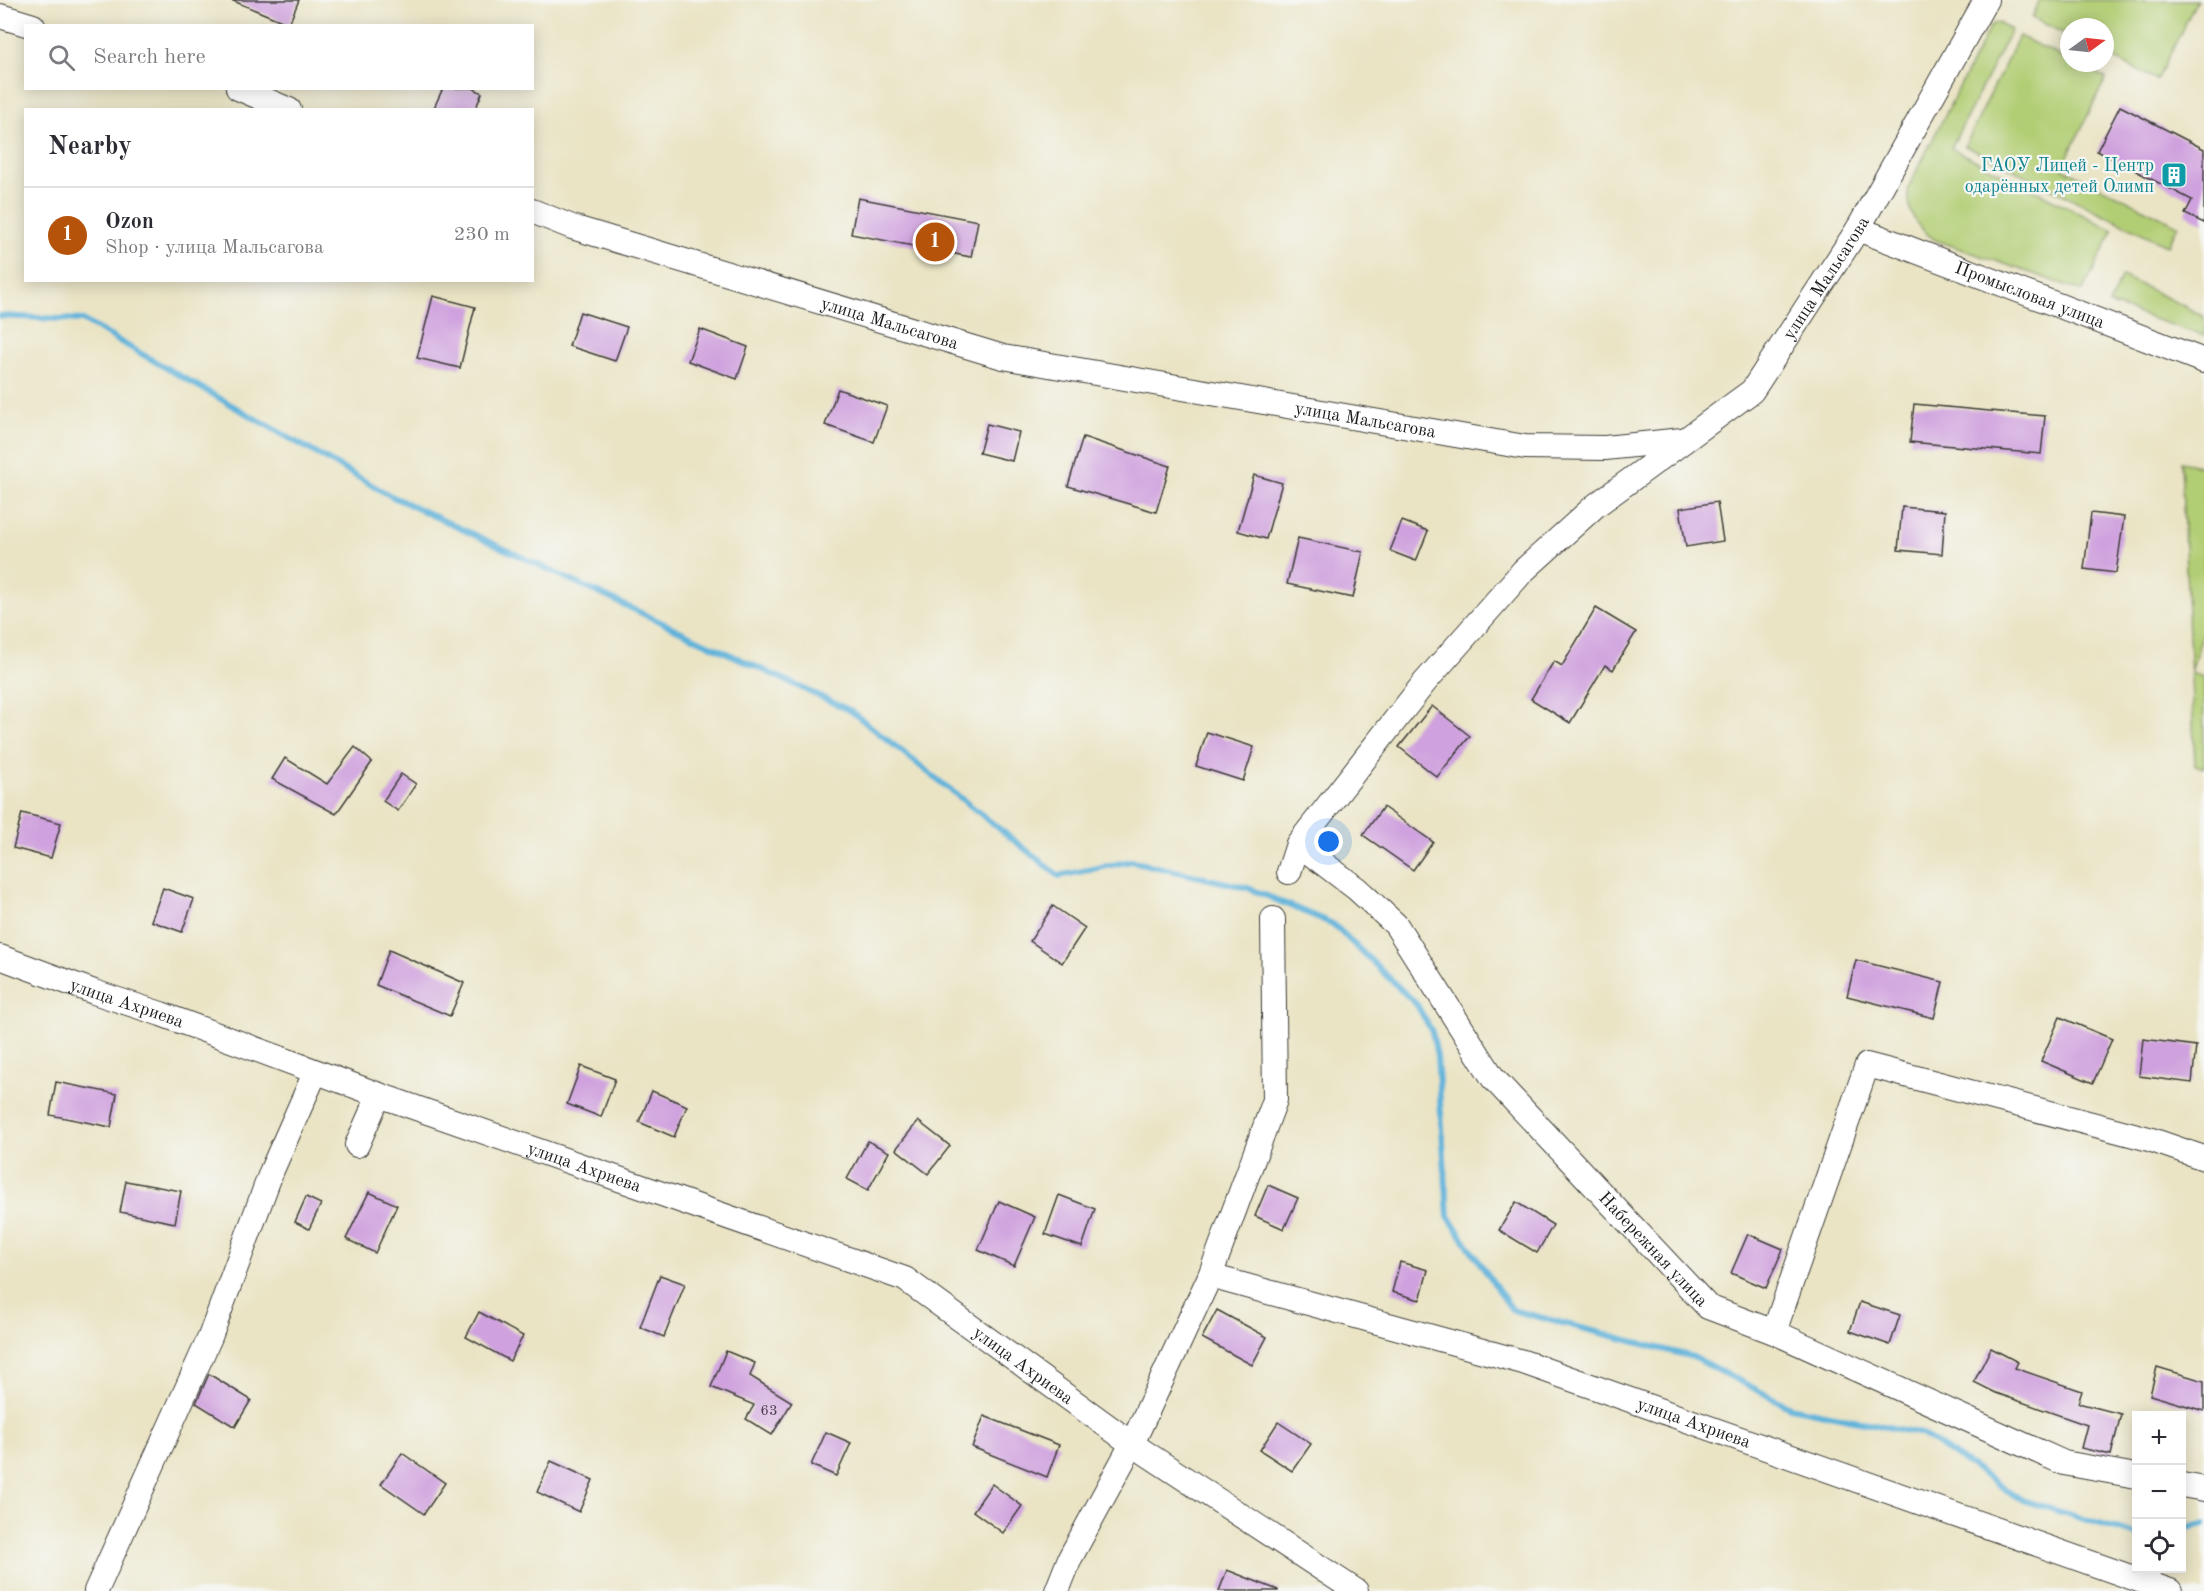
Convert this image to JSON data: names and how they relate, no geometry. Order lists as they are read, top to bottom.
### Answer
{
  "streets": {
    "street": [
      "улица Мальсагова",
      "Промысловая улица",
      "улица Ахриева",
      "Набережная улица"
    ]
  },
  "crossings": [
    ["улица Мальсагова", "Промысловая улица"]
  ],
  "places": {
    "building": ["ГАОУ Лицей - Центр одарённых детей Олимп"]
  },
  "house_numbers": ["63"],
  "north": "right",
  "page": {
    "search": "Search here",
    "heading": "Nearby",
    "list": [
      {
        "mark": "1",
        "name": "Ozon",
        "note": "Shop · улица Мальсагова",
        "value": "230 m"
      }
    ],
    "pins": "1",
    "map_buttons": ["+", "−"]
  }
}
